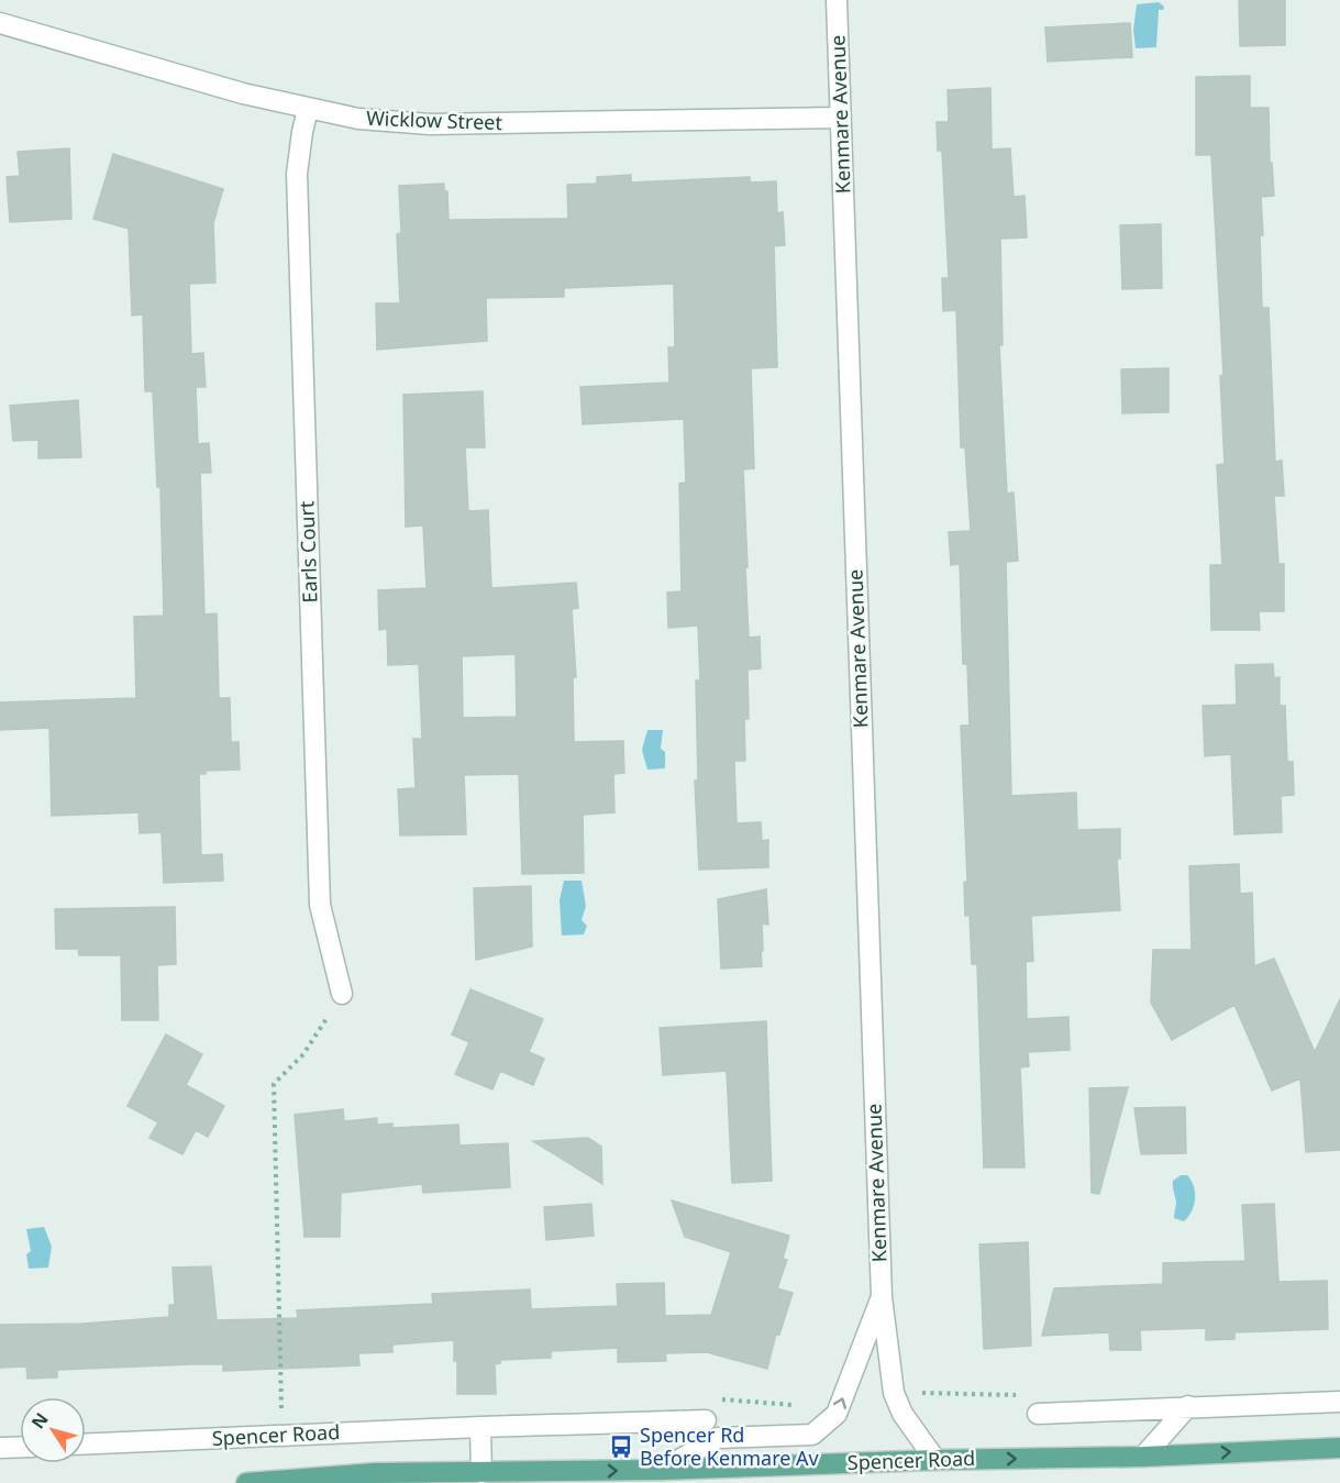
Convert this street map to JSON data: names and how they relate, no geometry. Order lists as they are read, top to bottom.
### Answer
{
  "streets": {
    "main road": ["Spencer Road"],
    "street": ["Kenmare Avenue", "Wicklow Street", "Earls Court"]
  },
  "crossings": [
    ["Kenmare Avenue", "Wicklow Street"],
    ["Kenmare Avenue", "Spencer Road"],
    ["Wicklow Street", "Earls Court"]
  ],
  "places": {
    "bus stop": ["Spencer Rd Before Kenmare Av"]
  },
  "north": "top left"
}
